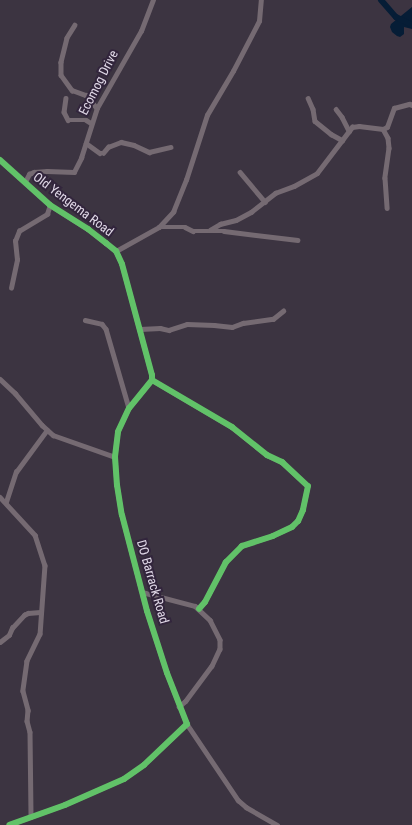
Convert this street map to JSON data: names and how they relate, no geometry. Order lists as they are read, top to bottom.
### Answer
{
  "streets": {
    "street": ["Ecomog Drive", "Old Yengema Road", "DO Barrack Road"]
  },
  "crossings": [
    ["Ecomog Drive", "Old Yengema Road"]
  ]
}
